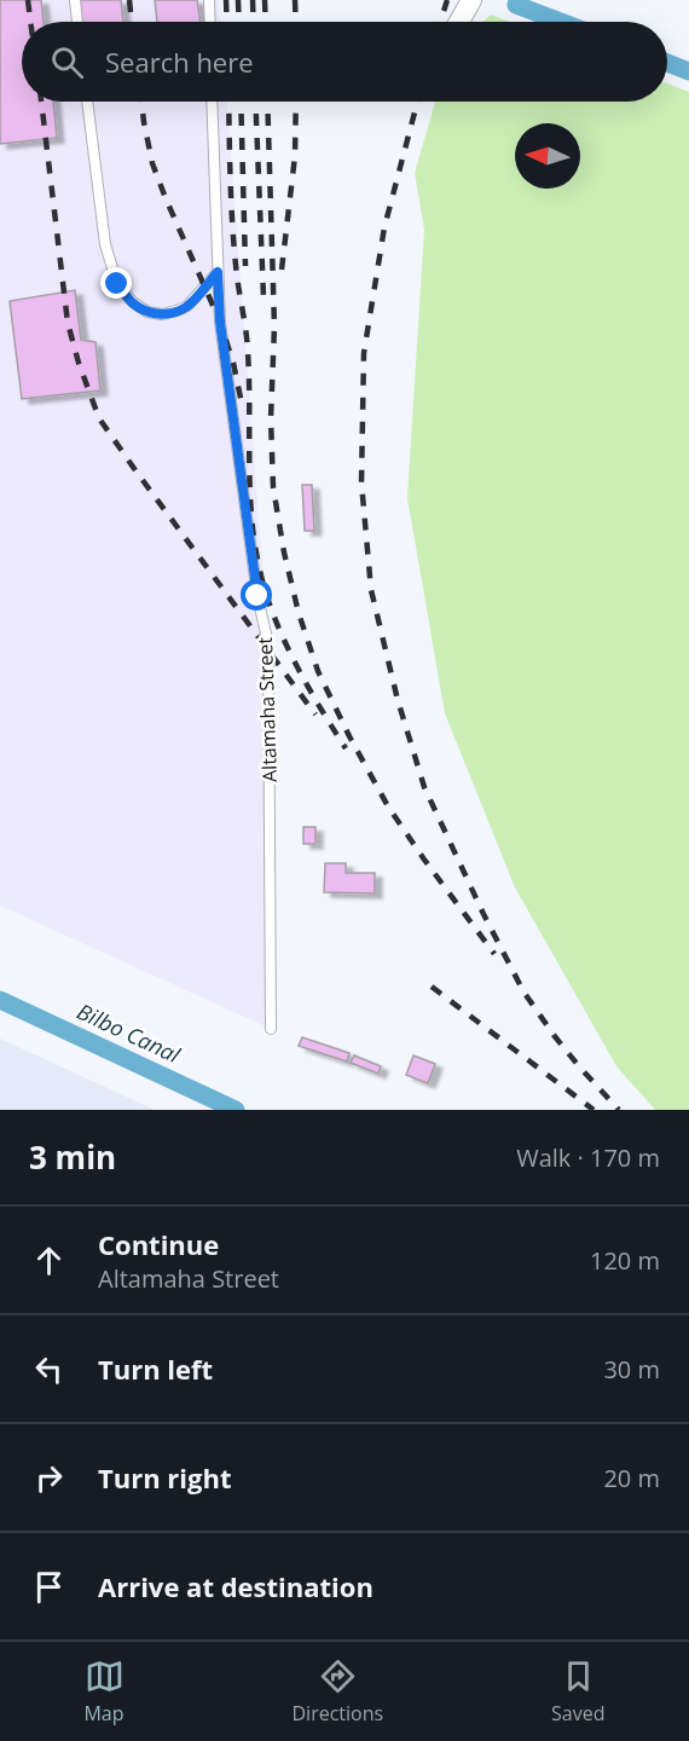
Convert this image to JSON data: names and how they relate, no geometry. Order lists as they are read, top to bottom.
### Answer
{
  "streets": {
    "lane": ["Altamaha Street"]
  },
  "water": ["Bilbo Canal"],
  "north": "left",
  "page": {
    "search": "Search here",
    "heading": ["3 min", "Walk · 170 m"],
    "list": [
      ["Continue", "Altamaha Street", "120 m"],
      ["Turn left", "30 m"],
      ["Turn right", "20 m"],
      "Arrive at destination"
    ],
    "nav": ["Map", "Directions", "Saved"]
  }
}
